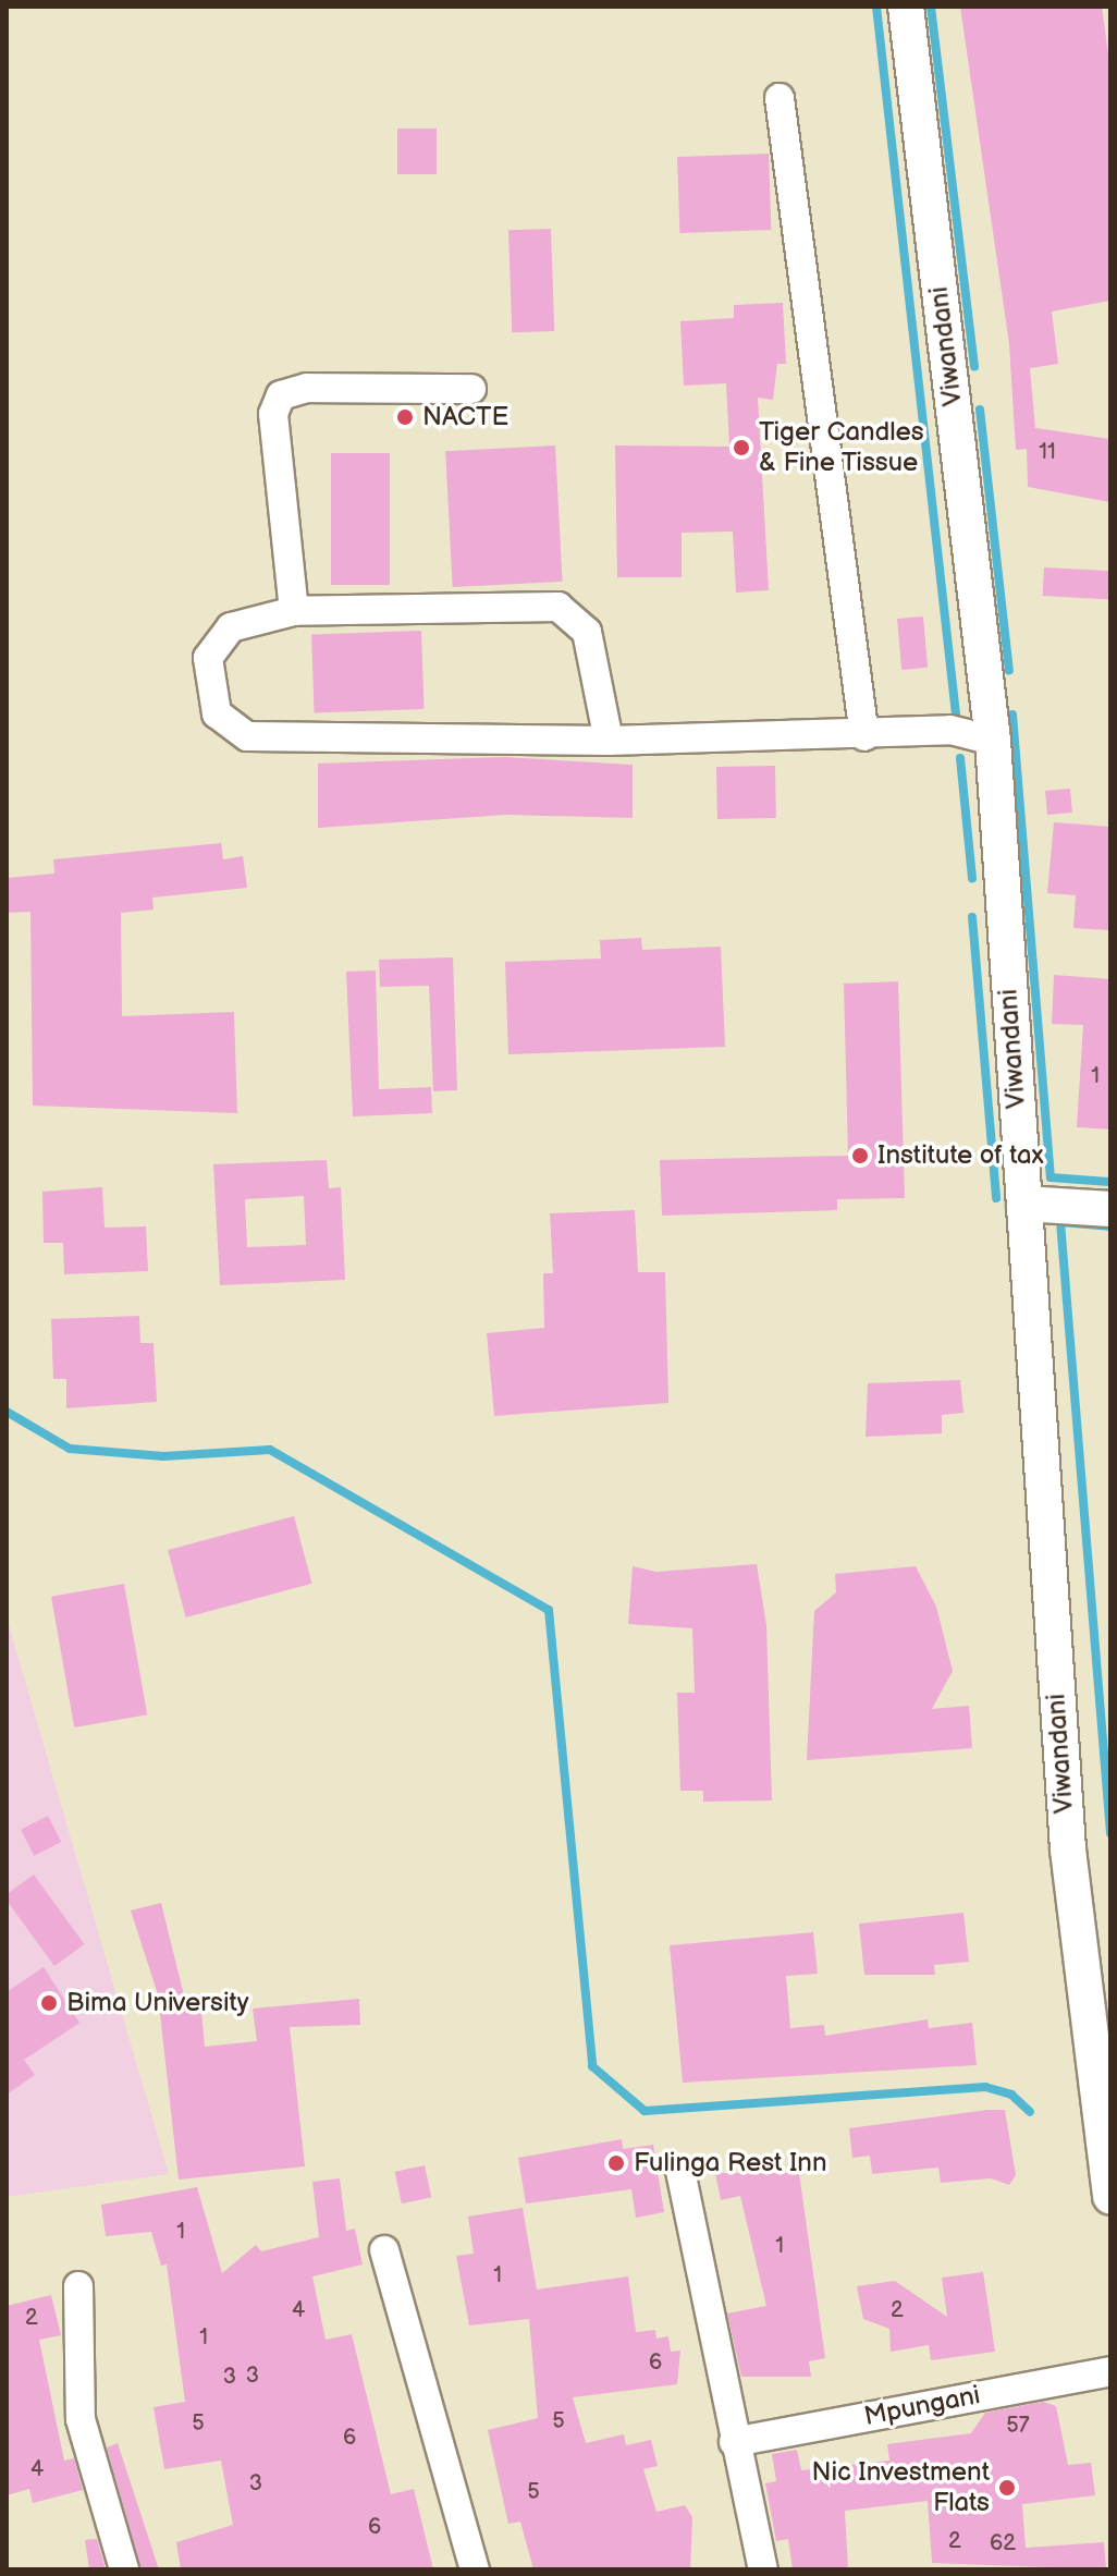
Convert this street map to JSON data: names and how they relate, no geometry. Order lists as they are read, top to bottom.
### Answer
{
  "streets": {
    "street": ["Viwandani", "Mpungani"]
  },
  "places": [
    "NACTE",
    "Tiger Candles & Fine Tissue",
    "Institute of tax",
    "Bima University",
    "Fulinga Rest Inn",
    "Nic Investment Flats"
  ],
  "house_numbers": [
    "11",
    "1",
    "1",
    "1",
    "1",
    "4",
    "2",
    "2",
    "1",
    "6",
    "3",
    "3",
    "5",
    "5",
    "57",
    "6",
    "4",
    "3",
    "5",
    "6",
    "2",
    "62"
  ]
}
